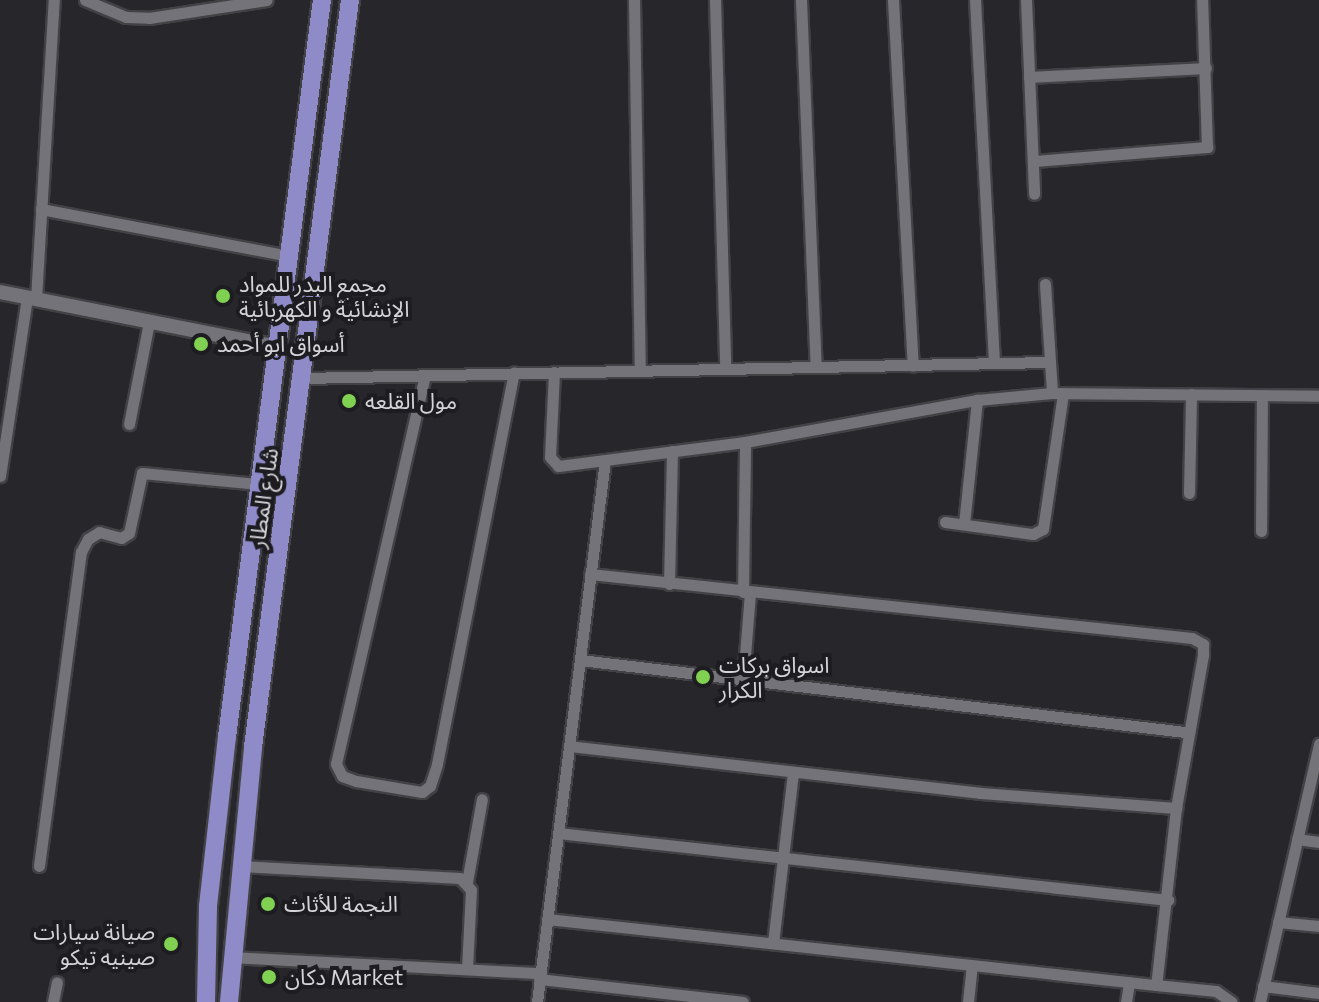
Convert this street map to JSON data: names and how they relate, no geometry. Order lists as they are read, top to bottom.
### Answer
{
  "streets": {
    "main road": ["شارع المطار"]
  },
  "places": [
    "مجمع البدر للمواد الإنشائية و الكهربائية",
    "أسواق ابو أحمد",
    "مول القلعه",
    "اسواق بركات الكرار",
    "النجمة للأثاث",
    "صيانة سيارات صينيه تيكو",
    "دكان Market"
  ]
}
